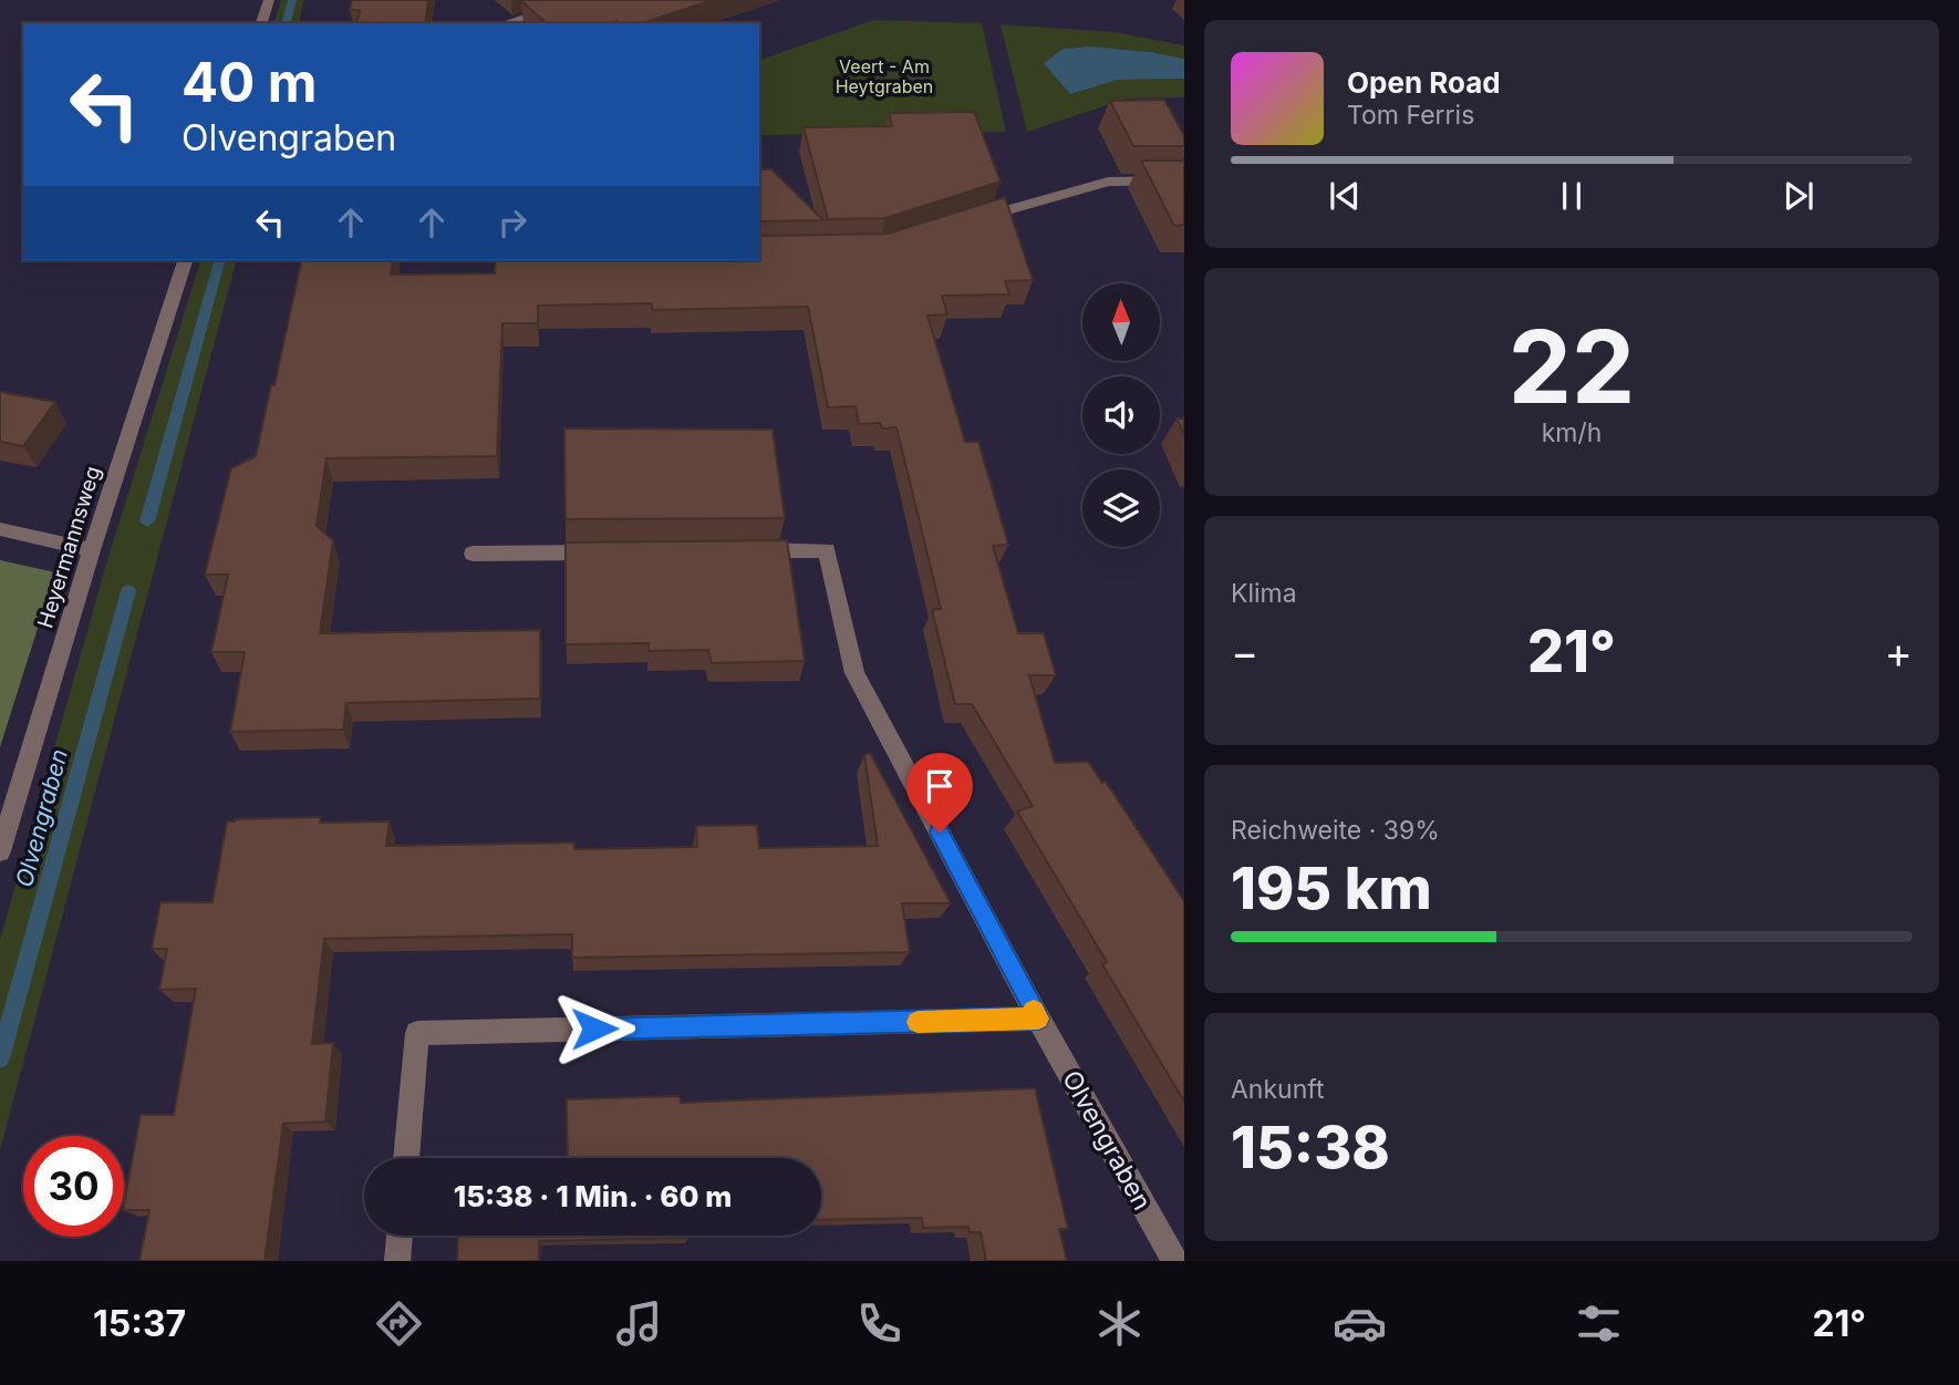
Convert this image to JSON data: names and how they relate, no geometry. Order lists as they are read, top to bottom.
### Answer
{
  "streets": {
    "street": ["Heyermannsweg", "Olvengraben"]
  },
  "water": ["Olvengraben"],
  "parks": ["Veert - Am Heytgraben"],
  "north": "top",
  "page": {
    "turn": ["40 m", "Olvengraben"],
    "song": ["Open Road", "Tom Ferris"],
    "tile": [
      ["22", "km/h"],
      "Klima",
      ["Reichweite · 39%", "195 km"],
      ["Ankunft", "15:38"]
    ],
    "heat": ["−", "21°", "+"],
    "limit": "30",
    "trip": "15:38 · 1 Min. · 60 m",
    "tabs": ["15:37", "21°"]
  }
}
